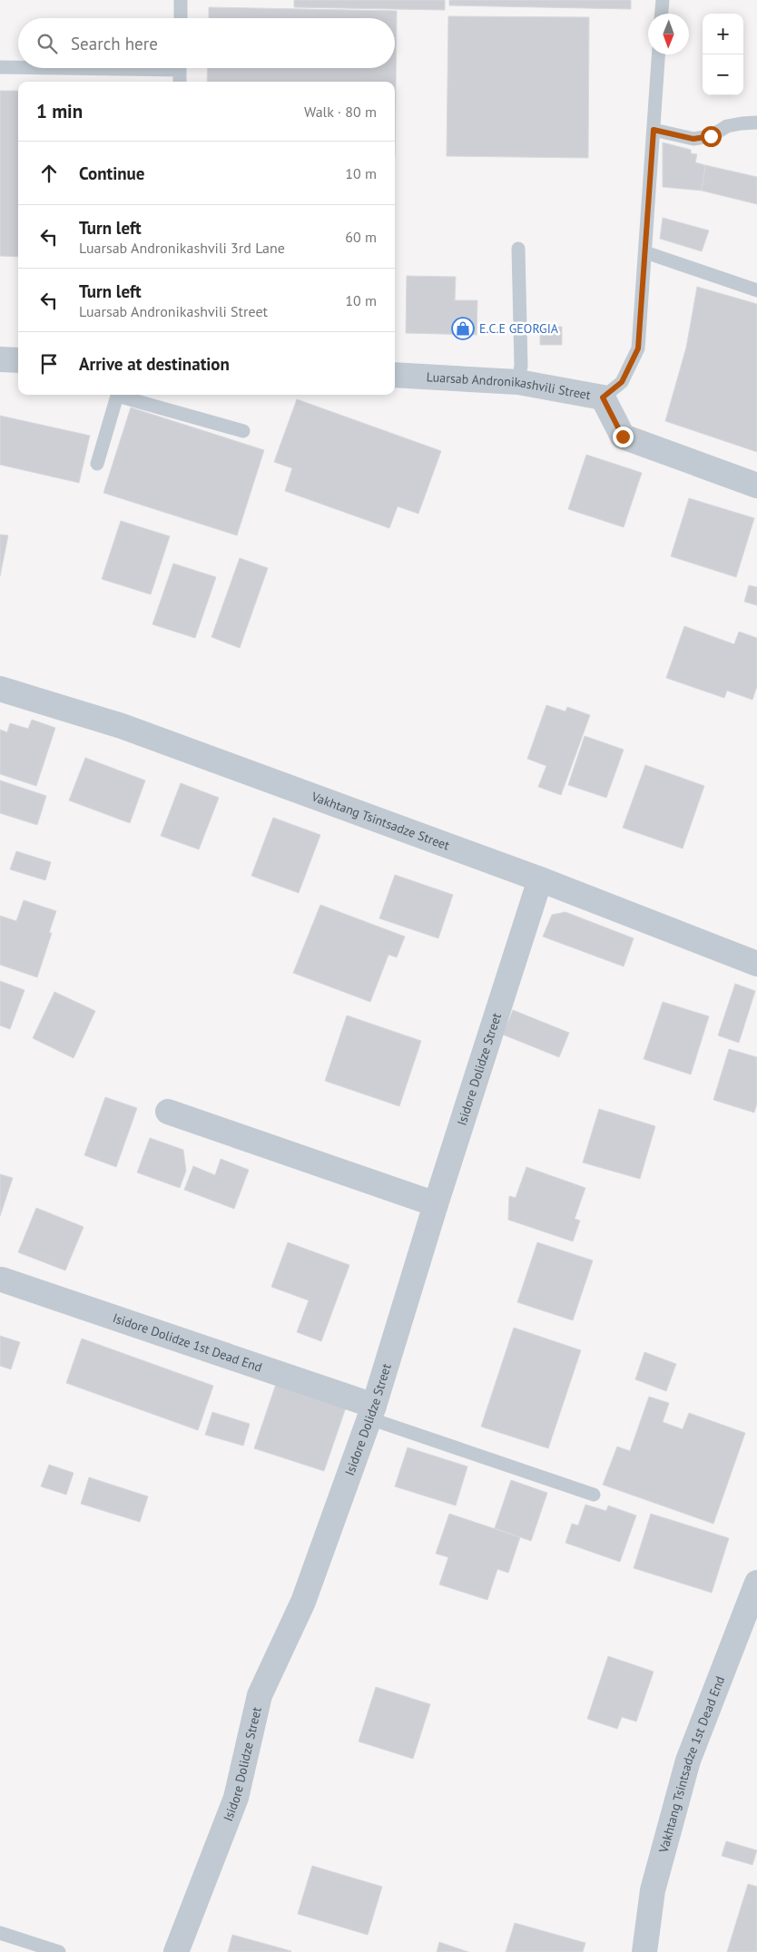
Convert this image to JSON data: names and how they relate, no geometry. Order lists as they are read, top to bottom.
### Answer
{
  "streets": {
    "street": [
      "Luarsab Andronikashvili Street",
      "Vakhtang Tsintsadze Street",
      "Isidore Dolidze Street",
      "Isidore Dolidze 1st Dead End",
      "Vakhtang Tsintsadze 1st Dead End"
    ]
  },
  "crossings": [
    ["Vakhtang Tsintsadze Street", "Isidore Dolidze Street"],
    ["Isidore Dolidze Street", "Isidore Dolidze 1st Dead End"]
  ],
  "places": {
    "shop": ["E.C.E GEORGIA"]
  },
  "north": "bottom",
  "page": {
    "map_buttons": ["+", "−"],
    "search": "Search here",
    "heading": ["1 min", "Walk · 80 m"],
    "list": [
      ["Continue", "10 m"],
      ["Turn left", "Luarsab Andronikashvili 3rd Lane", "60 m"],
      ["Turn left", "Luarsab Andronikashvili Street", "10 m"],
      "Arrive at destination"
    ]
  }
}
